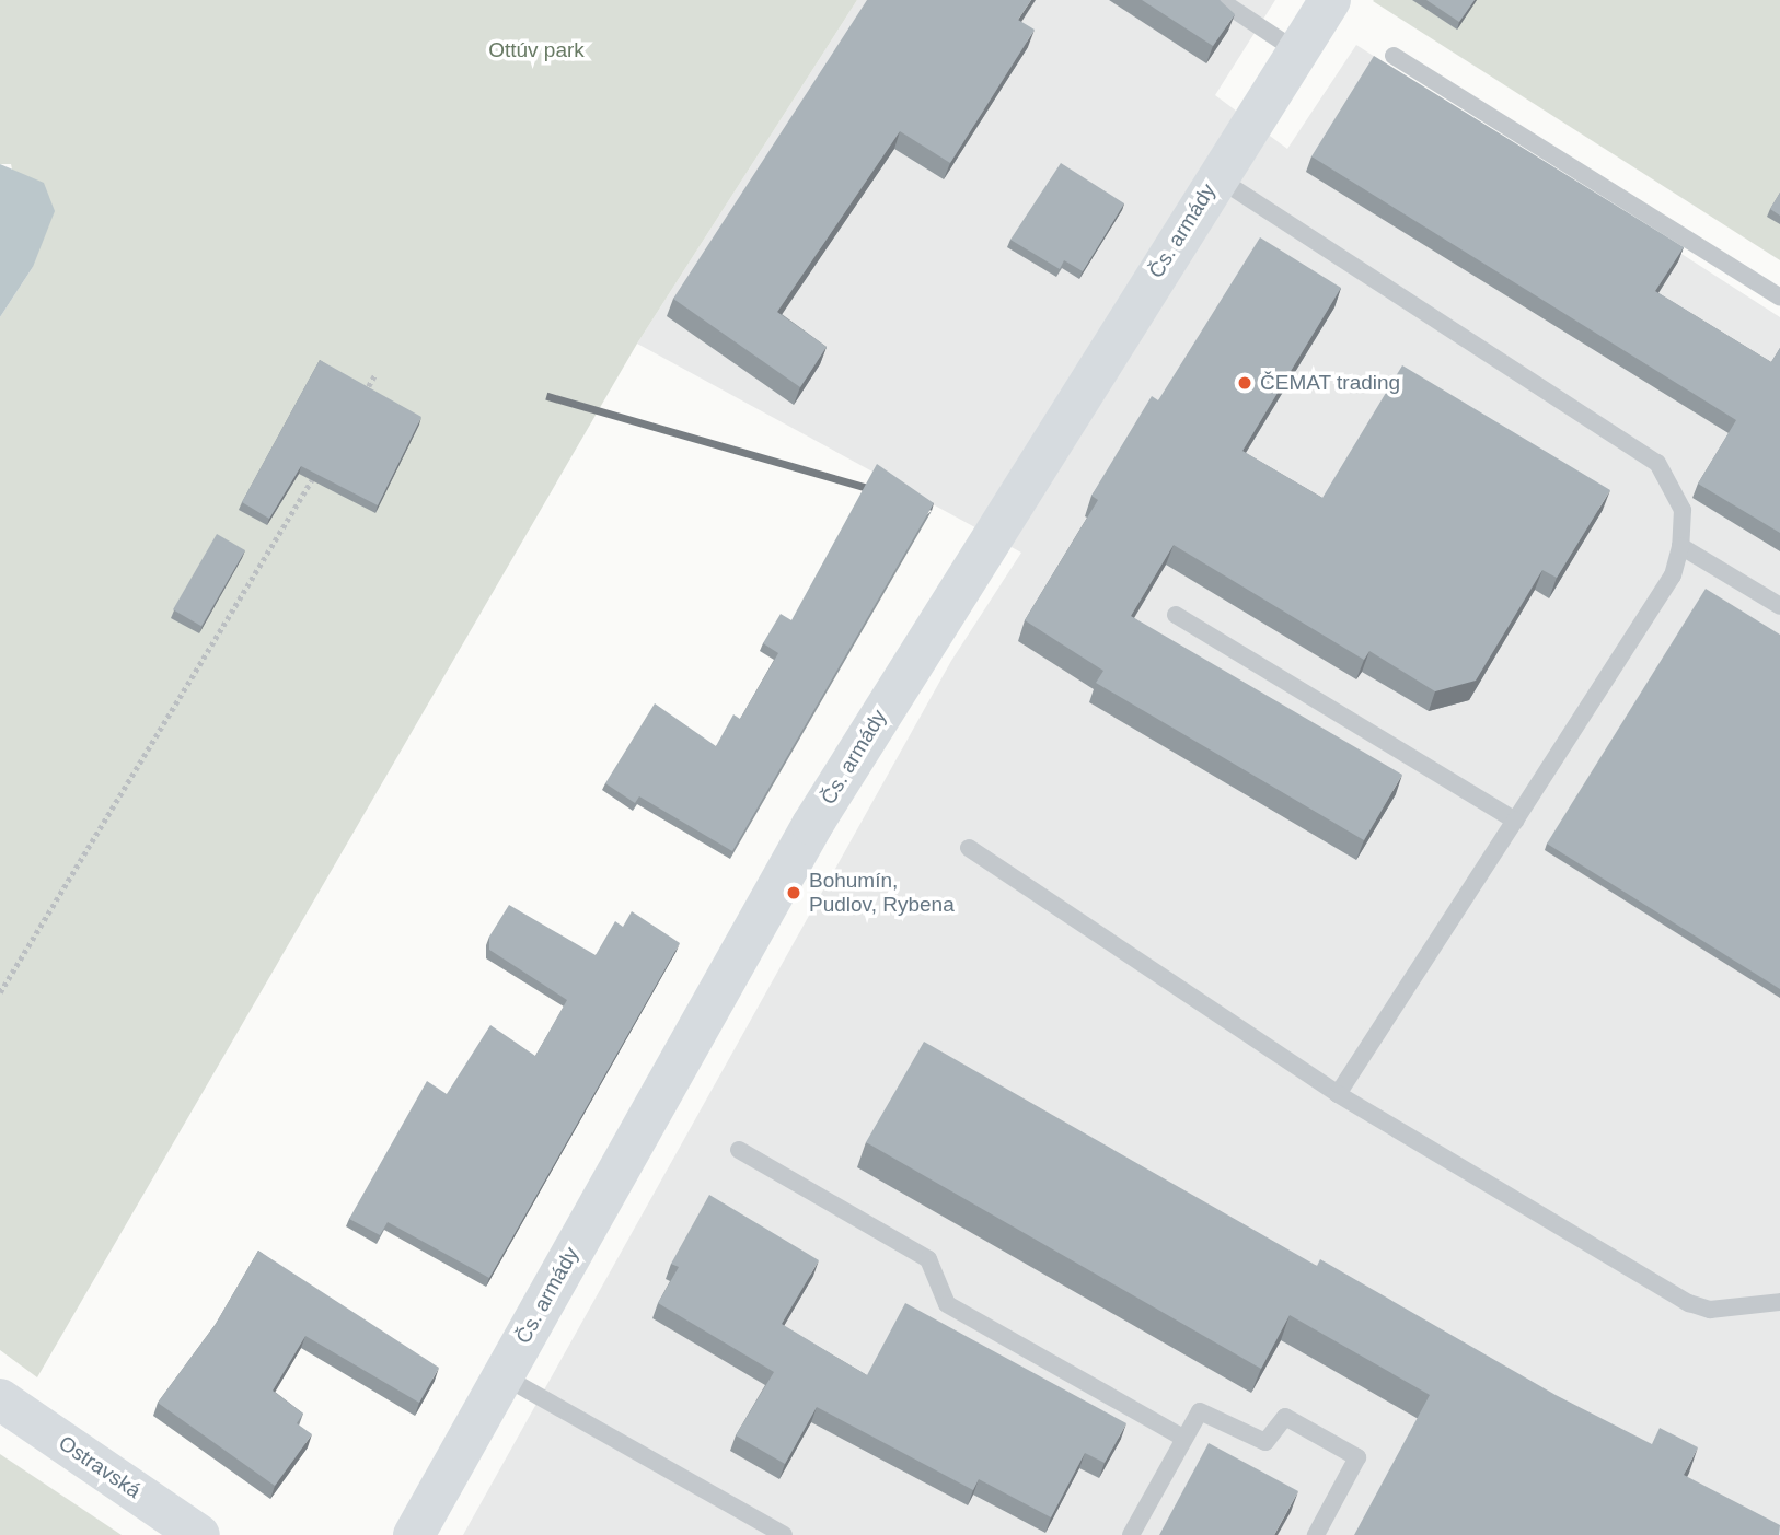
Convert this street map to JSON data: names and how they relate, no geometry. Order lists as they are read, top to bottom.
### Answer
{
  "streets": {
    "main road": ["Čs. armády", "Ostravská"]
  },
  "parks": ["Ottúv park"],
  "places": ["ČEMAT trading", "Bohumín, Pudlov, Rybena"]
}
